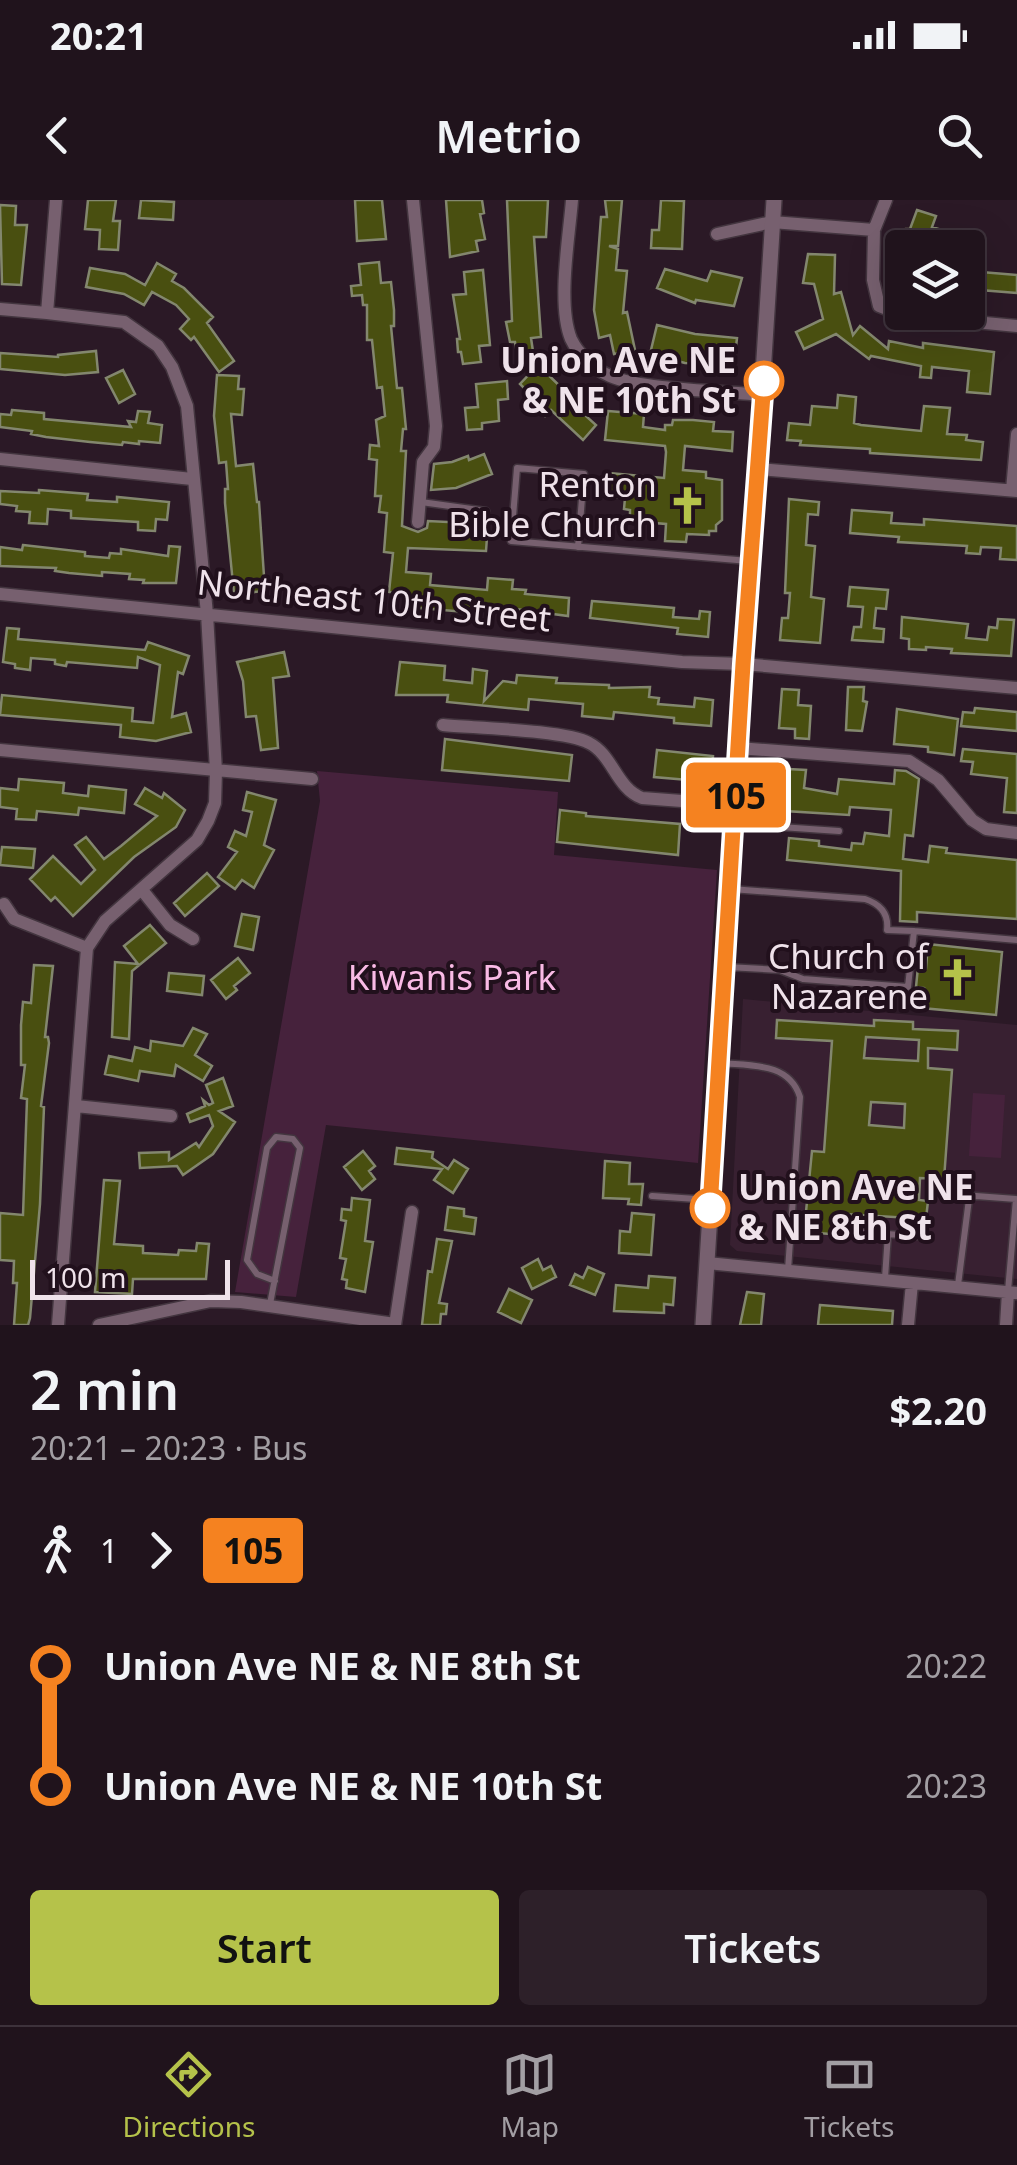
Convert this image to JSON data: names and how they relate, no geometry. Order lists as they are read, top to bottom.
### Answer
{
  "streets": {
    "street": ["Northeast 10th Street"]
  },
  "parks": ["Kiwanis Park"],
  "places": {
    "other": ["Union Ave NE & NE 10th St", "Union Ave NE & NE 8th St"],
    "church": ["Renton Bible Church", "Church of Nazarene"]
  },
  "lines": ["bus line 105"],
  "scale_bar": "100 m",
  "page": {
    "status": "20:21",
    "header": "Metrio",
    "on_map": "105",
    "scale": "100 m",
    "heading": ["2 min", "20:21 – 20:23 · Bus", "$2.20"],
    "legs": ["1", "105"],
    "list": [
      {
        "name": "Union Ave NE & NE 8th St",
        "value": "20:22"
      },
      {
        "name": "Union Ave NE & NE 10th St",
        "value": "20:23"
      }
    ],
    "buttons": ["Start", "Tickets"],
    "tabs": ["Directions", "Map", "Tickets"]
  }
}
